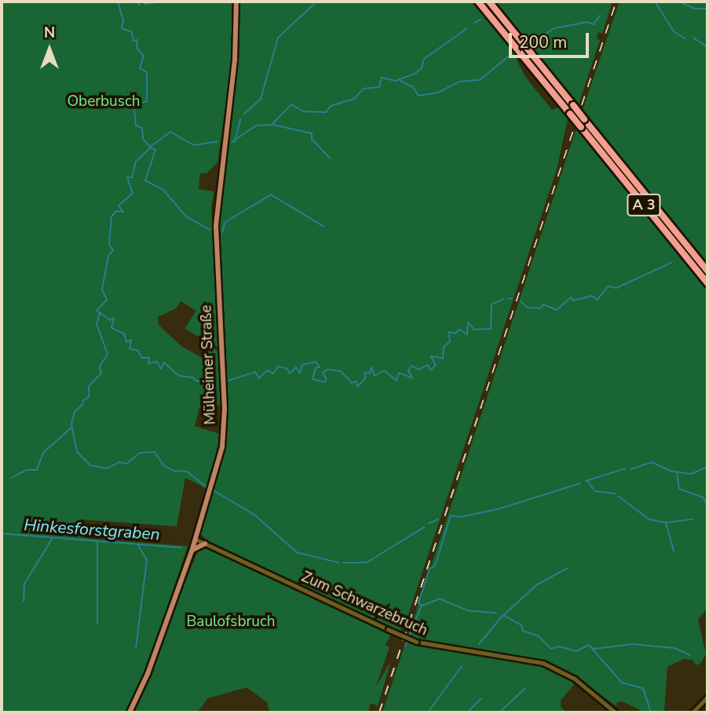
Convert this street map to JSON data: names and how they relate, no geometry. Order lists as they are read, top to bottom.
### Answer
{
  "streets": {
    "highway": ["A 3"],
    "main road": ["Mülheimer Straße"],
    "street": ["Zum Schwarzebruch"]
  },
  "crossings": [
    ["Mülheimer Straße", "Zum Schwarzebruch"]
  ],
  "water": ["Hinkesforstgraben"],
  "parks": ["Oberbusch", "Baulofsbruch"],
  "scale_bar": "200 m",
  "north": "top"
}
